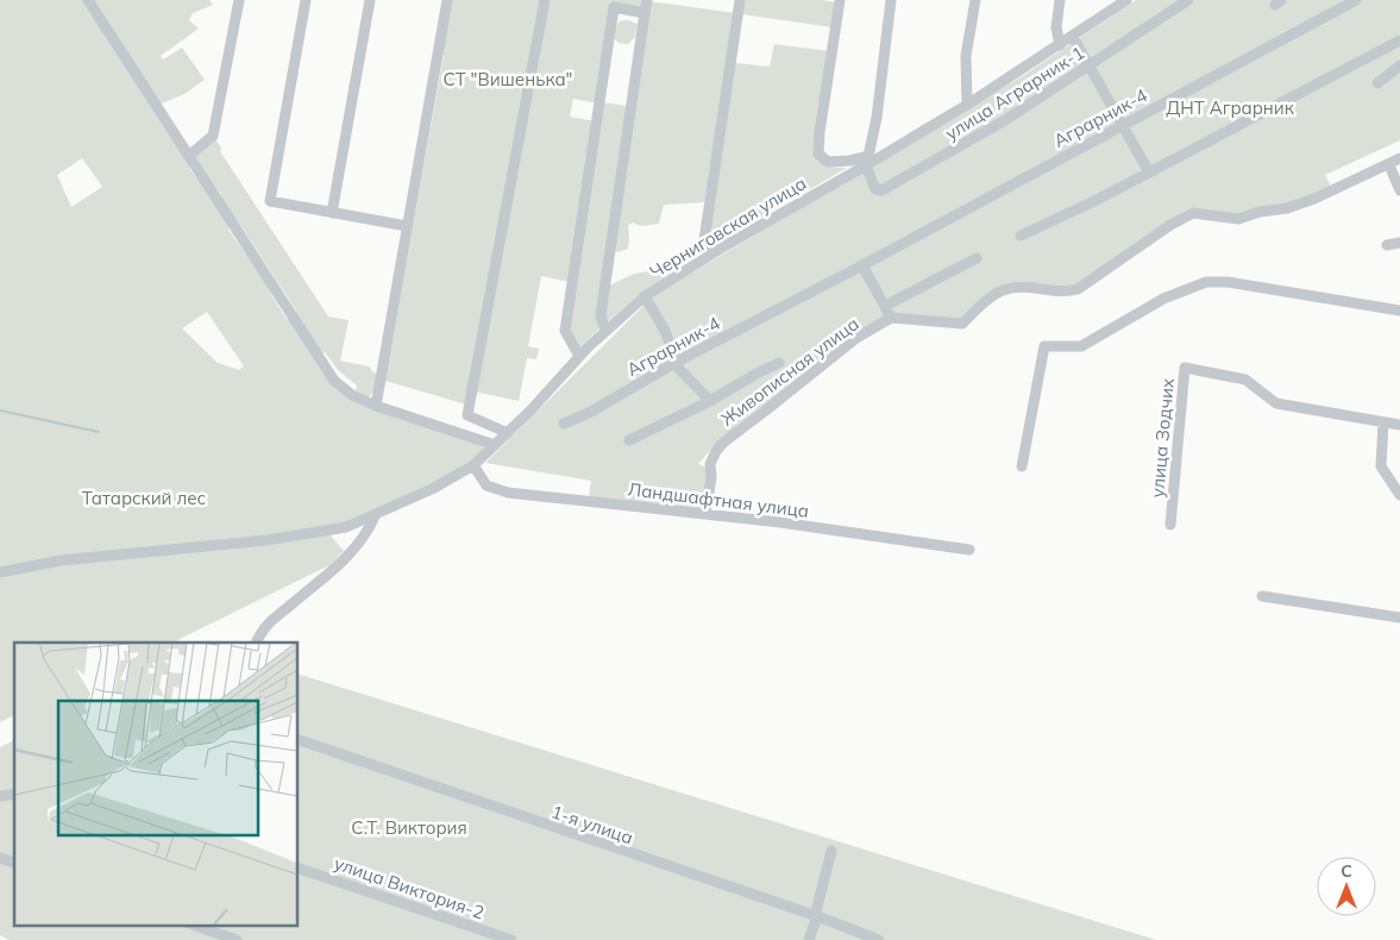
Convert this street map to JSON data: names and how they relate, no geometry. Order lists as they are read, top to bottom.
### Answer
{
  "streets": {
    "street": [
      "улица Аграрник-1",
      "Аграрник-4",
      "Черниговская улица",
      "Живописная улица",
      "улица Зодчих",
      "Ландшафтная улица",
      "1-я улица",
      "улица Виктория-2"
    ]
  },
  "crossings": [
    ["улица Аграрник-1", "Черниговская улица"],
    ["Черниговская улица", "Ландшафтная улица"],
    ["Живописная улица", "Ландшафтная улица"]
  ],
  "parks": [
    "СТ \"Вишенька\"",
    "ДНТ Аграрник",
    "Татарский лес",
    "С.Т. Виктория"
  ],
  "north": "top"
}
